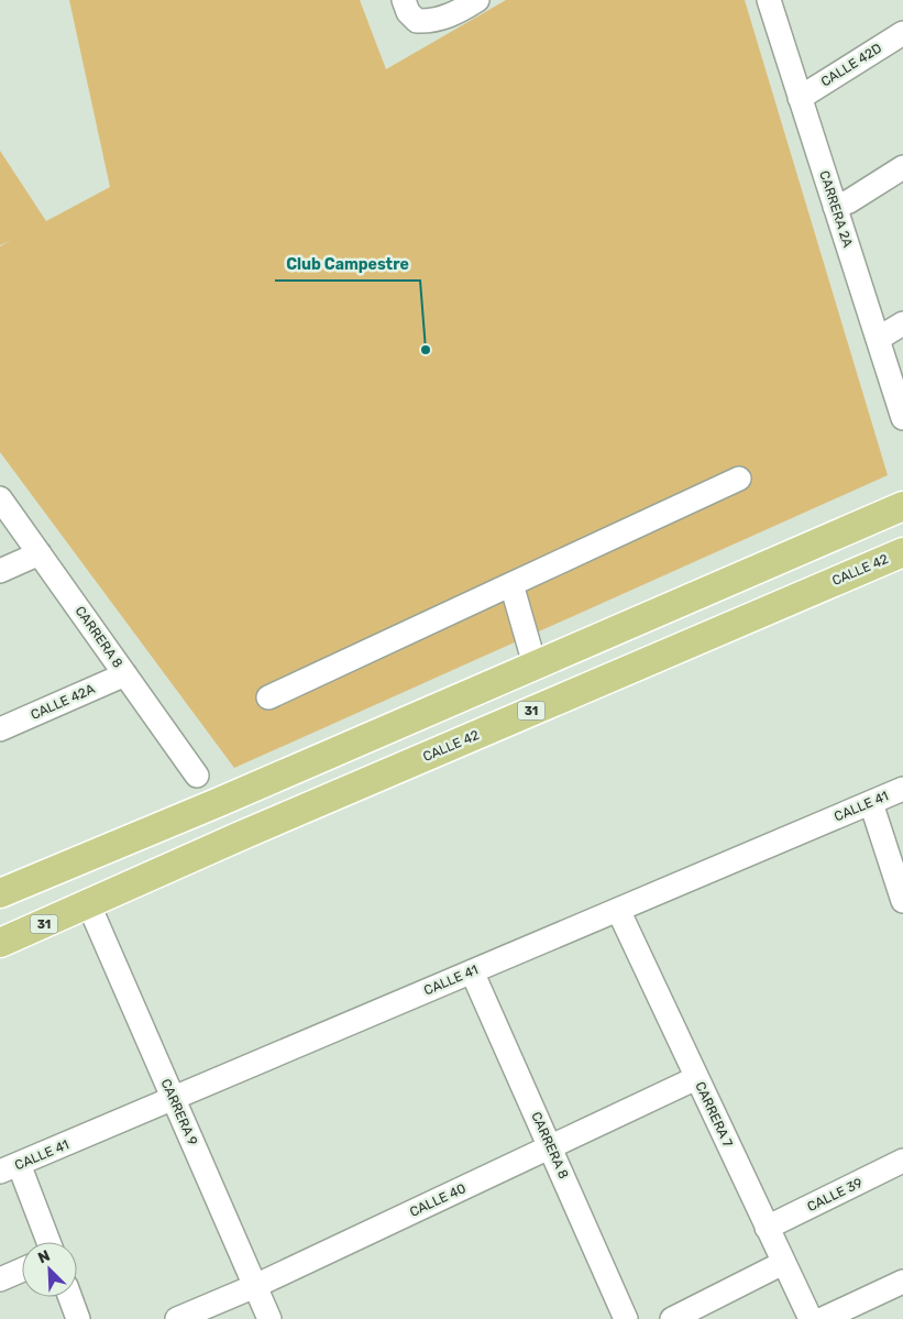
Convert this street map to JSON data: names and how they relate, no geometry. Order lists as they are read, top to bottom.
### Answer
{
  "streets": {
    "main road": ["CALLE 42", "31"],
    "street": [
      "CALLE 42D",
      "CARRERA 2A",
      "CARRERA 8",
      "CALLE 42A",
      "CALLE 41",
      "CARRERA 9",
      "CARRERA 7",
      "CALLE 39",
      "CALLE 40"
    ]
  },
  "crossings": [
    ["CALLE 42D", "CARRERA 2A"],
    ["CALLE 42", "CARRERA 9"],
    ["CARRERA 8", "CALLE 42A"],
    ["CARRERA 8", "CALLE 41"],
    ["CARRERA 8", "CALLE 40"],
    ["CALLE 41", "CARRERA 9"],
    ["CALLE 41", "CARRERA 7"],
    ["CARRERA 9", "CALLE 40"],
    ["CARRERA 7", "CALLE 39"],
    ["CARRERA 7", "CALLE 40"]
  ],
  "places": ["Club Campestre"],
  "north": "top left"
}
